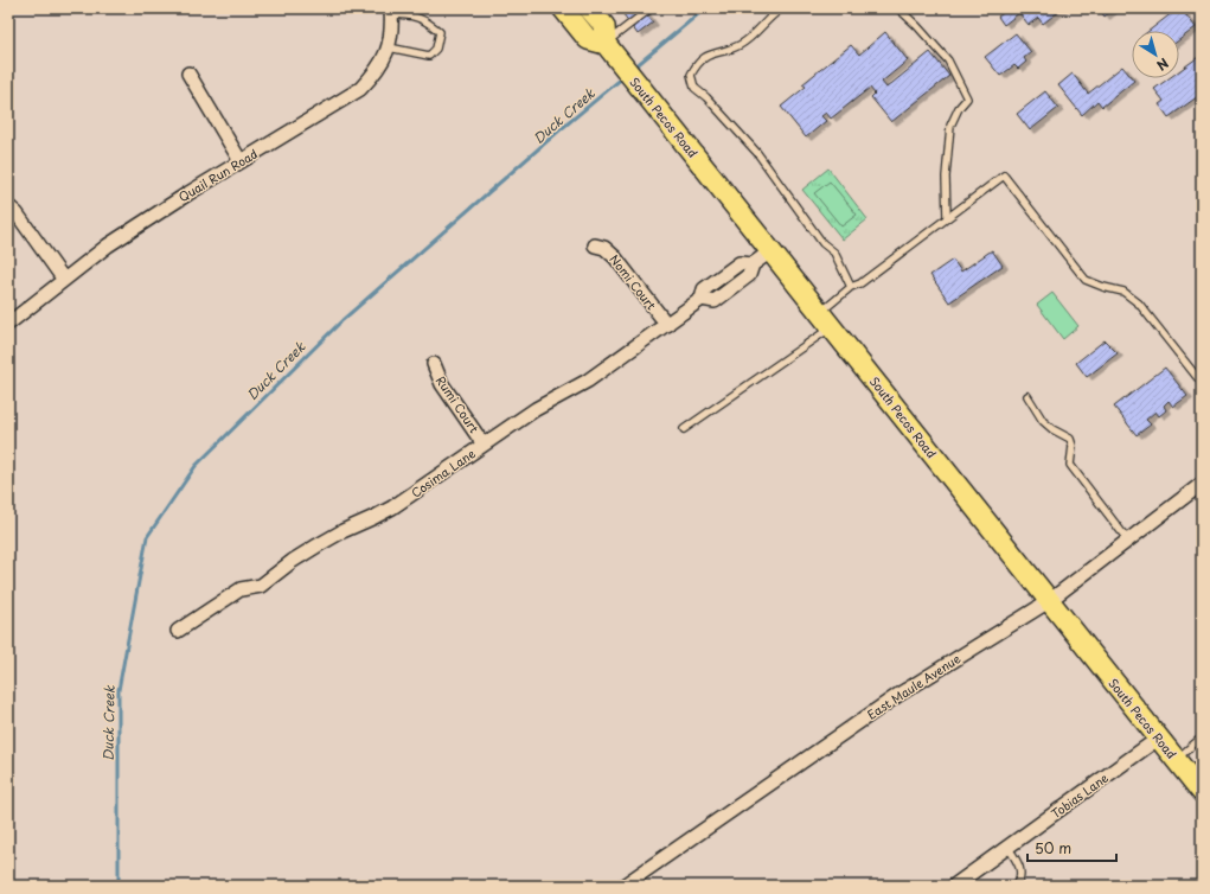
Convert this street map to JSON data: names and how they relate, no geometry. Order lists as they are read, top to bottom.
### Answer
{
  "streets": {
    "main road": ["South Pecos Road"],
    "street": [
      "Quail Run Road",
      "Nomi Court",
      "Rumi Court",
      "Cosima Lane",
      "East Maule Avenue",
      "Tobias Lane"
    ]
  },
  "crossings": [
    ["South Pecos Road", "Cosima Lane"],
    ["South Pecos Road", "East Maule Avenue"],
    ["South Pecos Road", "Tobias Lane"],
    ["Nomi Court", "Cosima Lane"],
    ["Rumi Court", "Cosima Lane"]
  ],
  "water": ["Duck Creek"],
  "scale_bar": "50 m",
  "north": "bottom right"
}
